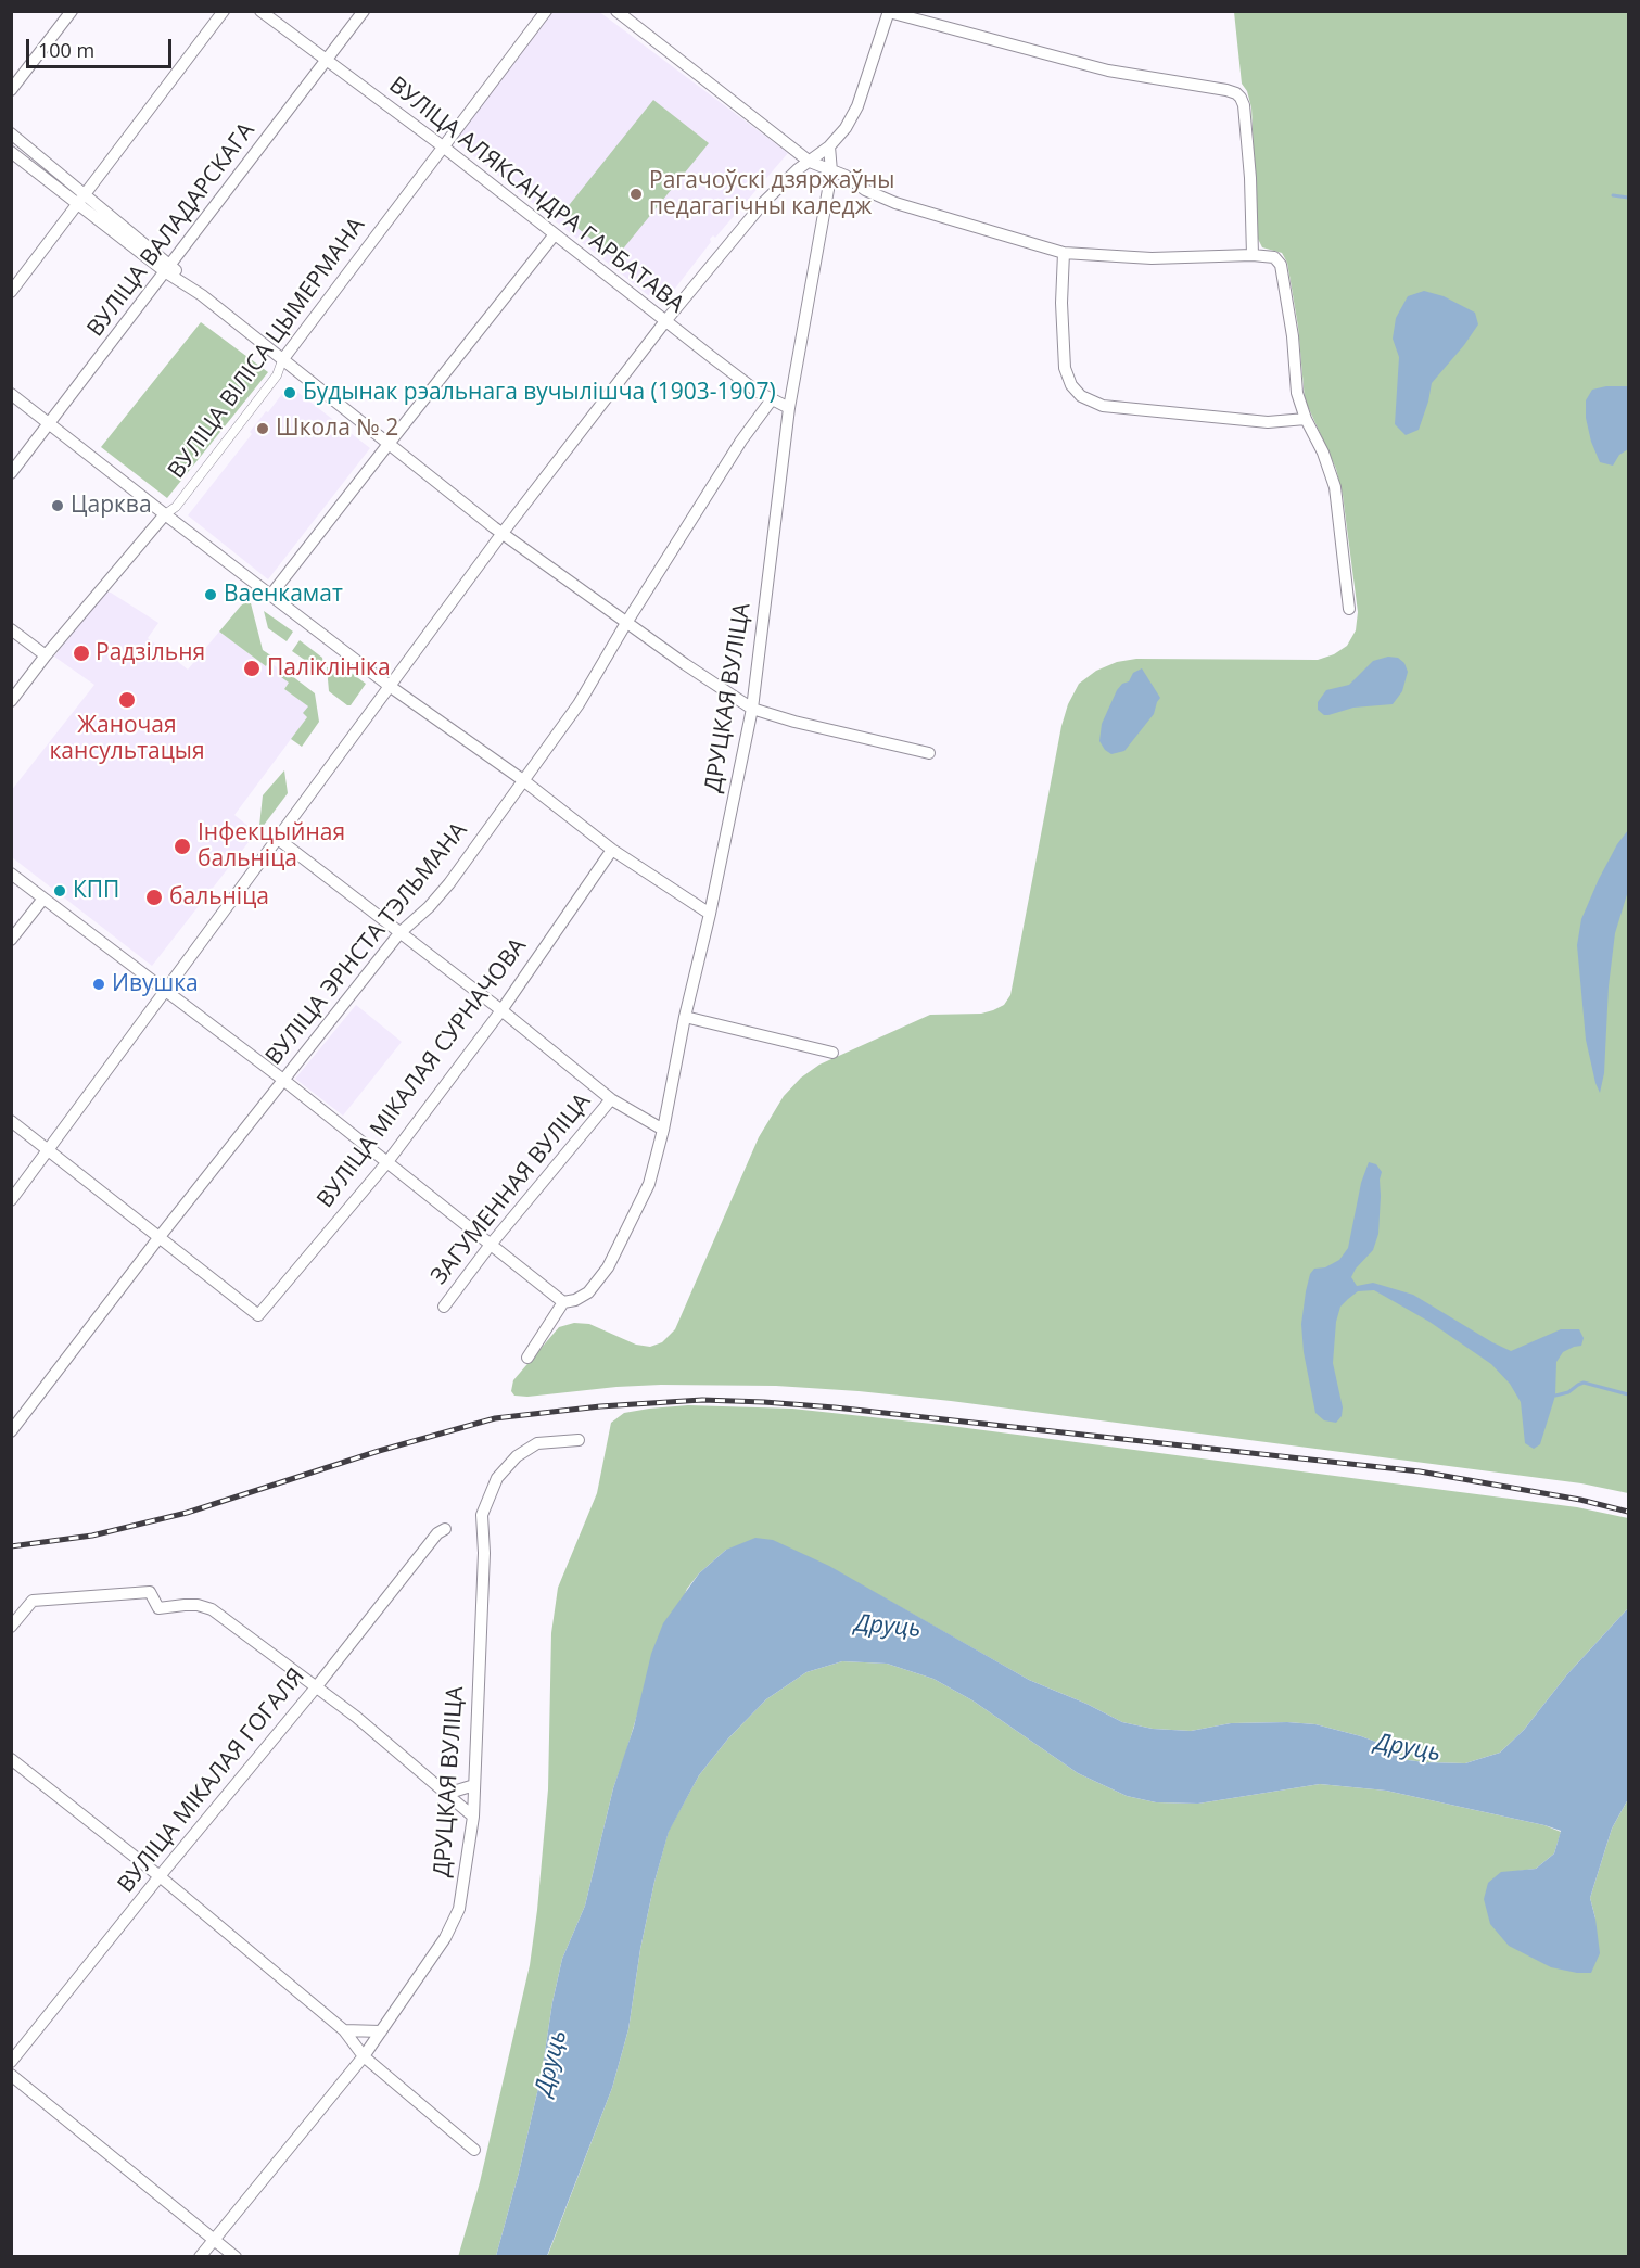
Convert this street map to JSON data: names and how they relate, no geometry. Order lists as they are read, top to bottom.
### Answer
{
  "streets": {
    "street": [
      "ВУЛІЦА АЛЯКСАНДРА ГАРБАТАВА",
      "ВУЛІЦА ВАЛАДАРСКАГА",
      "ВУЛІЦА ВІЛІСА ЦЫМЕРМАНА",
      "ДРУЦКАЯ ВУЛІЦА",
      "ВУЛІЦА ЭРНСТА ТЭЛЬМАНА",
      "ВУЛІЦА МІКАЛАЯ СУРНАЧОВА",
      "ЗАГУМЕННАЯ ВУЛІЦА",
      "ВУЛІЦА МІКАЛАЯ ГОГАЛЯ"
    ]
  },
  "crossings": [
    ["ВУЛІЦА АЛЯКСАНДРА ГАРБАТАВА", "ВУЛІЦА ВАЛАДАРСКАГА"],
    ["ВУЛІЦА АЛЯКСАНДРА ГАРБАТАВА", "ВУЛІЦА ВІЛІСА ЦЫМЕРМАНА"],
    ["ВУЛІЦА АЛЯКСАНДРА ГАРБАТАВА", "ДРУЦКАЯ ВУЛІЦА"],
    ["ВУЛІЦА АЛЯКСАНДРА ГАРБАТАВА", "ВУЛІЦА ЭРНСТА ТЭЛЬМАНА"],
    ["ВУЛІЦА ЭРНСТА ТЭЛЬМАНА", "ВУЛІЦА МІКАЛАЯ СУРНАЧОВА"]
  ],
  "water": ["Друць"],
  "places": [
    "Рагачоўскі дзяржаўны педагагічны каледж",
    "Будынак рэальнага вучылішча (1903-1907)",
    "Школа № 2",
    "Царква",
    "Ваенкамат",
    "Радзільня",
    "Паліклініка",
    "Жаночая кансультацыя",
    "Інфекцыйная бальніца",
    "КПП",
    "бальніца",
    "Ивушка"
  ],
  "scale_bar": "100 m"
}
